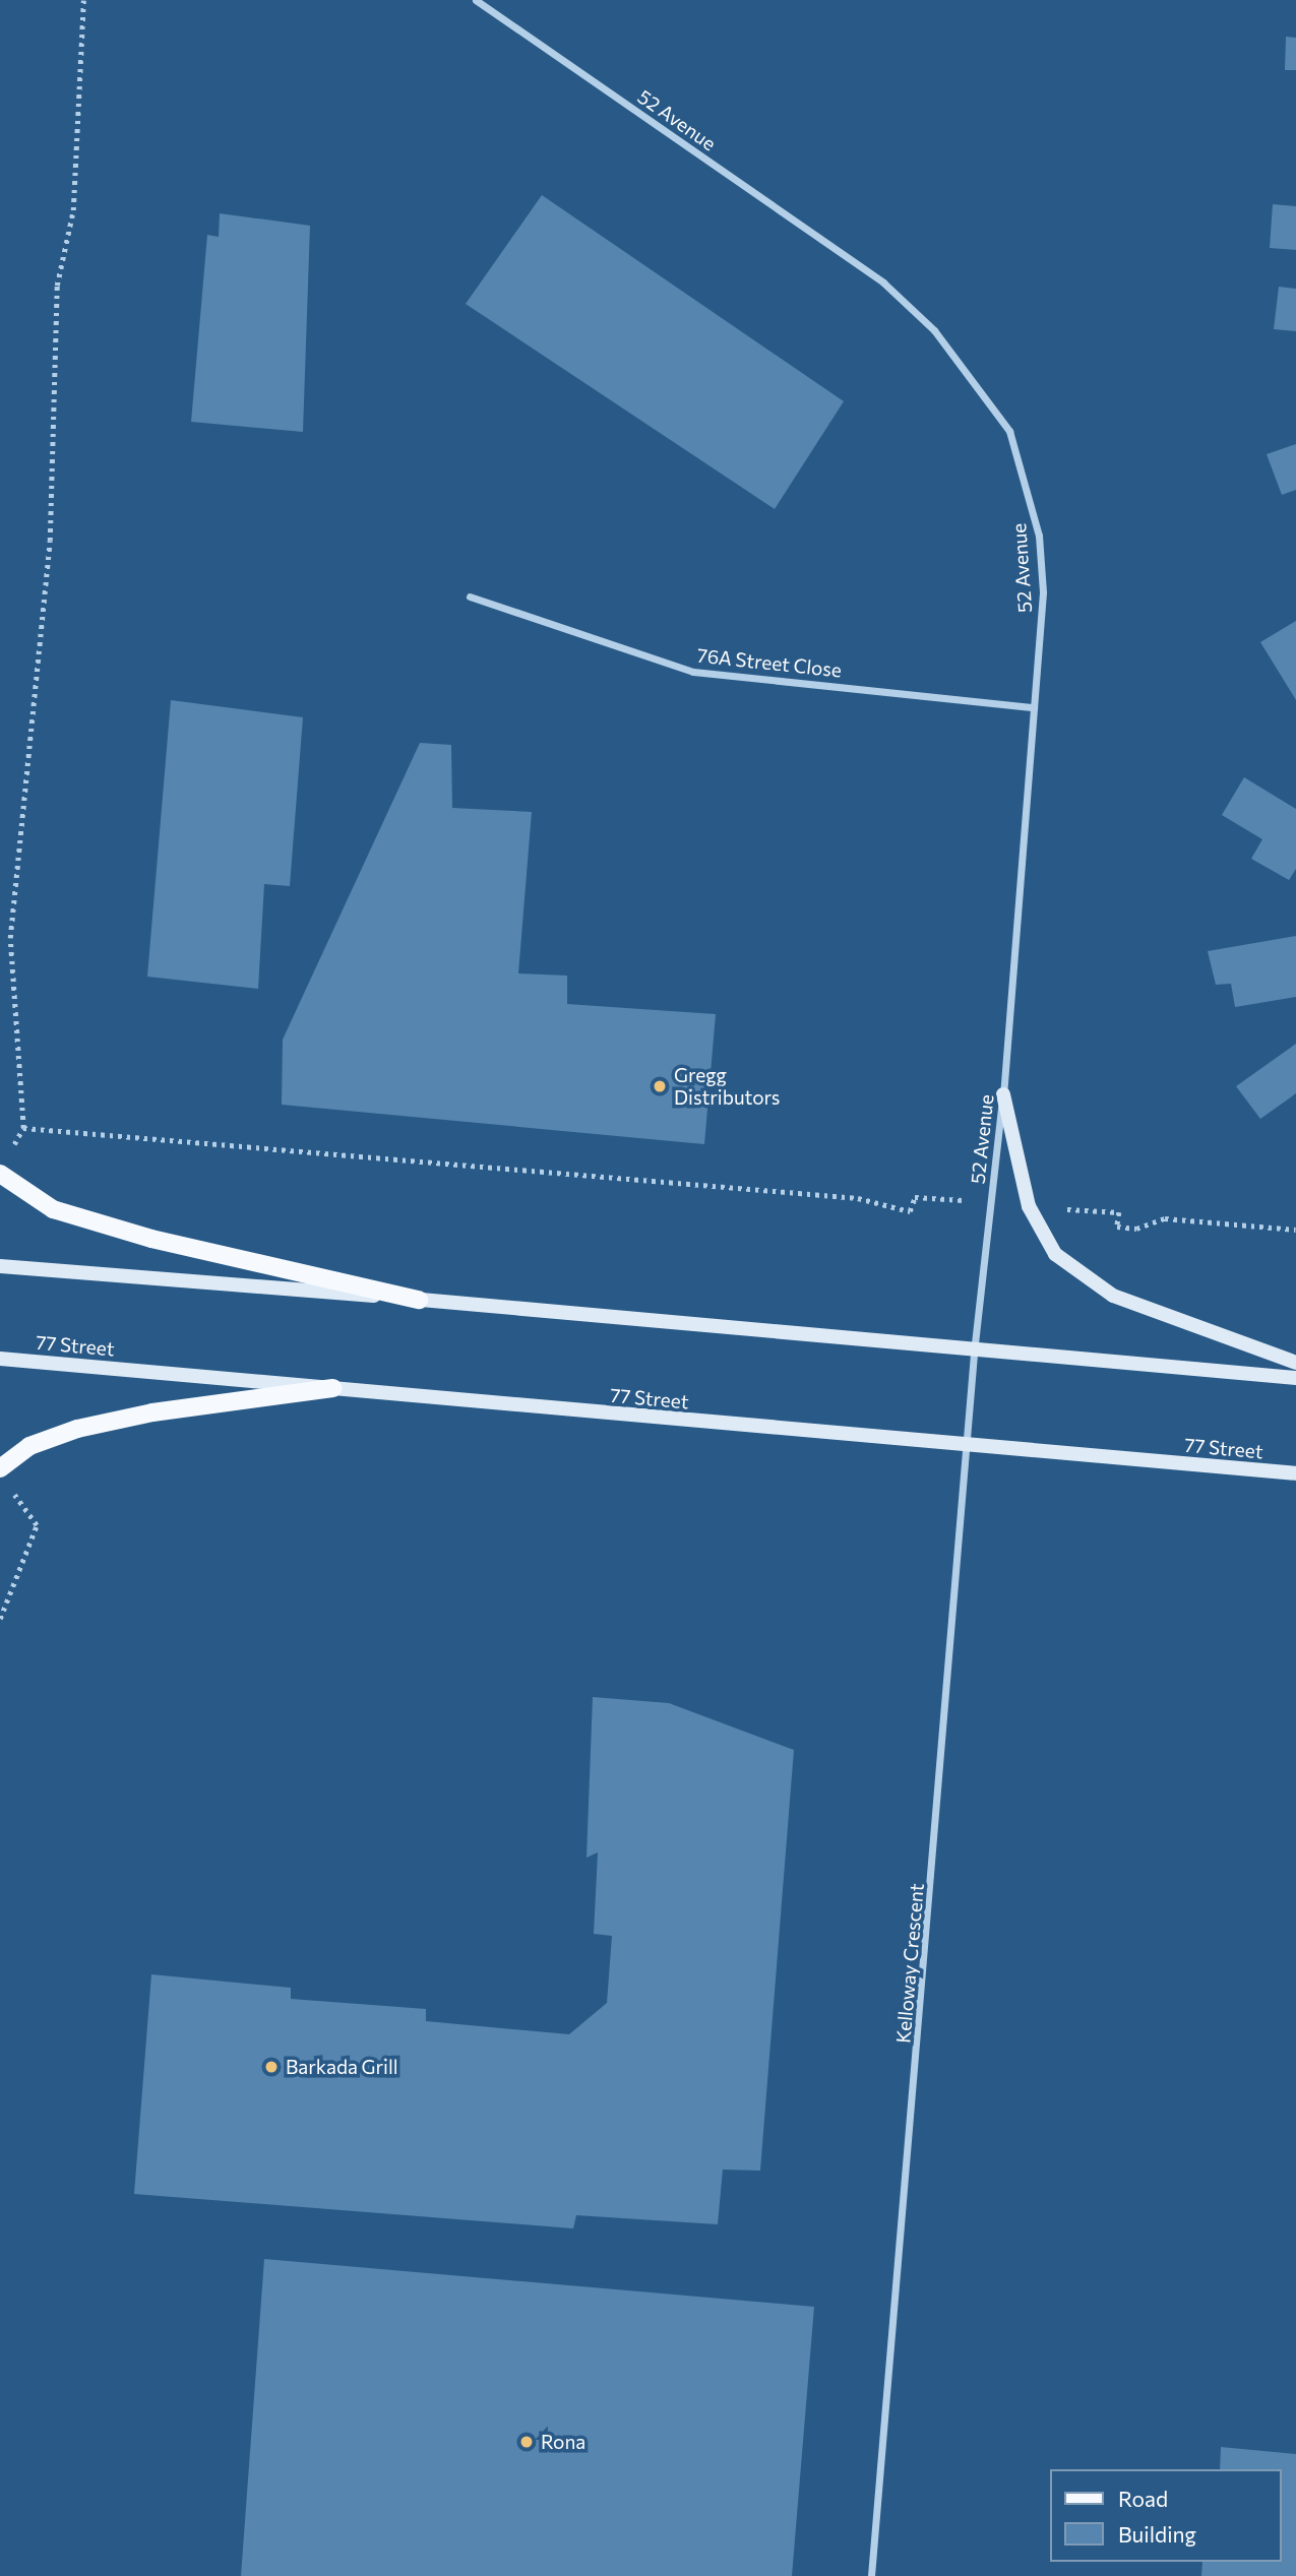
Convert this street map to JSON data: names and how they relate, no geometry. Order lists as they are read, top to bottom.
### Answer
{
  "streets": {
    "main road": ["77 Street"],
    "street": ["52 Avenue", "76A Street Close", "Kelloway Crescent"]
  },
  "crossings": [
    ["52 Avenue", "76A Street Close"],
    ["52 Avenue", "Kelloway Crescent"],
    ["77 Street", "Kelloway Crescent"]
  ],
  "places": ["Gregg Distributors", "Barkada Grill", "Rona"],
  "legend": ["Road", "Building"]
}
